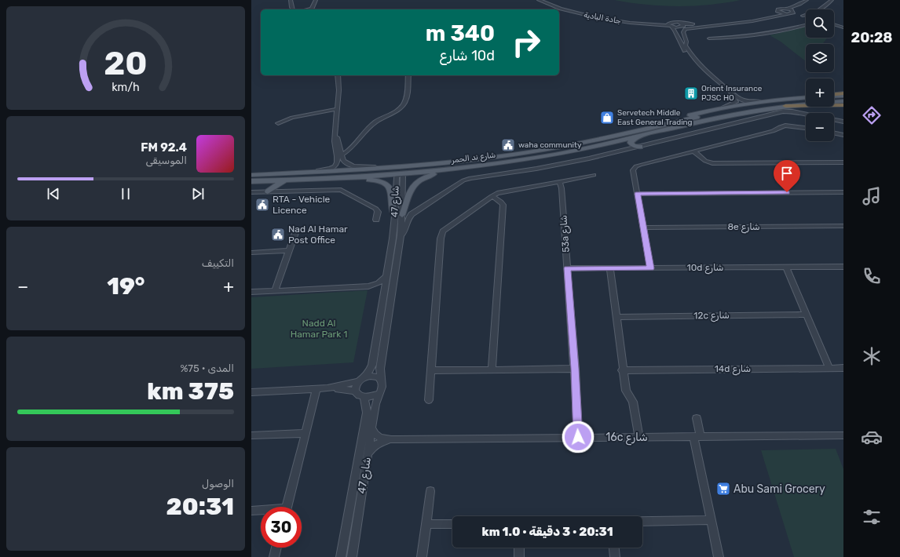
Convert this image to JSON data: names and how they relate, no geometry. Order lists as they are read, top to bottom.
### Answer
{
  "streets": {
    "main road": ["شارع ند الحمر"],
    "street": [
      "جادة البادية",
      "شارع 47",
      "8e شارع",
      "53a شارع",
      "10d شارع",
      "12c شارع",
      "14d شارع",
      "16c شارع"
    ]
  },
  "crossings": [
    ["شارع ند الحمر", "شارع 47"],
    ["شارع 47", "16c شارع"],
    ["53a شارع", "10d شارع"],
    ["53a شارع", "16c شارع"]
  ],
  "parks": ["Nadd Al Hamar Park 1"],
  "places": {
    "building": ["Orient Insurance PJSC HO"],
    "shop": ["Servetech Middle East General Trading"],
    "public building": ["waha community", "RTA - Vehicle Licence", "Nad Al Hamar Post Office"],
    "supermarket": ["Abu Sami Grocery"]
  },
  "page": {
    "tabs": "20:28",
    "map_buttons": ["+", "−"],
    "turn": ["340 m", "10d شارع"],
    "song": ["92.4 FM", "الموسيقى"],
    "tile": [
      "التكييف",
      ["المدى · 75%", "375 km"],
      ["الوصول", "20:31"]
    ],
    "heat": ["−", "19°", "+"],
    "limit": "30",
    "trip": "20:31 · 3 دقيقة · 1.0 km",
    "gauge": ["20", "km/h"]
  }
}
